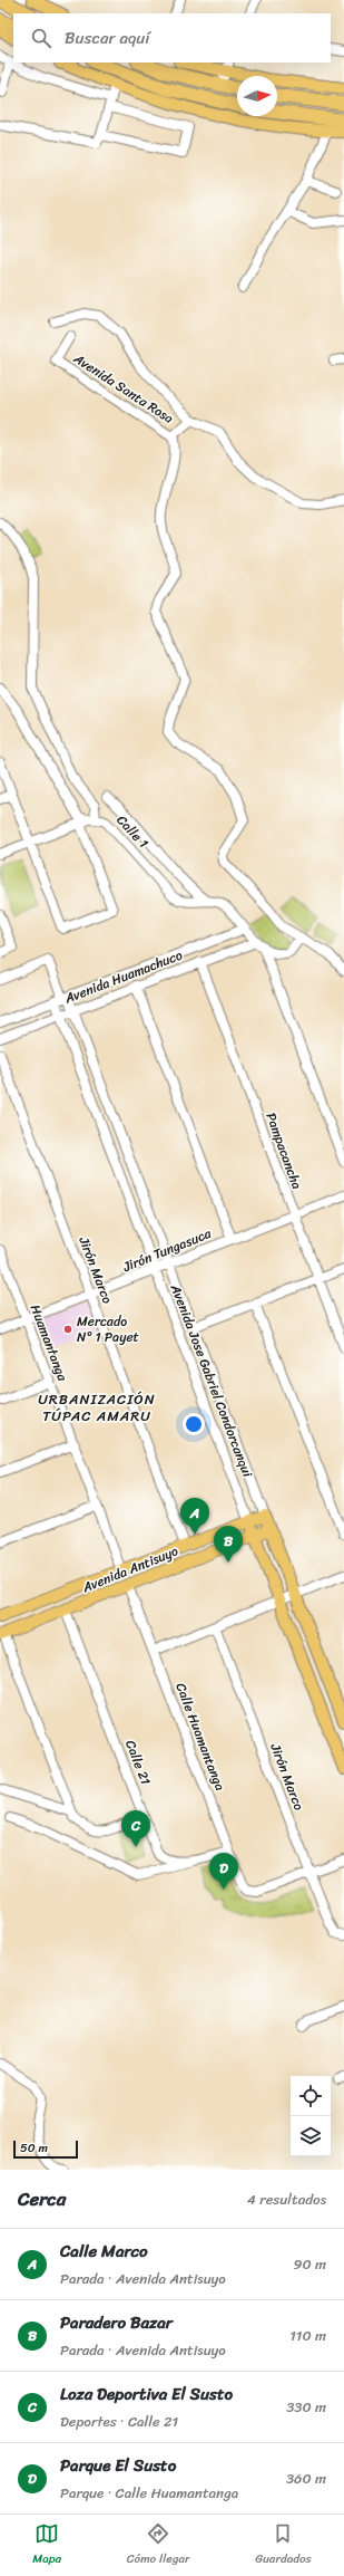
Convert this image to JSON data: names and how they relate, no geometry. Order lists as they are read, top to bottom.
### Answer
{
  "streets": {
    "main road": ["Avenida Jose Gabriel Condorcanqui", "Avenida Antisuyo"],
    "street": [
      "Avenida Santa Rosa",
      "Calle 1",
      "Avenida Huamachuco",
      "Pampacancha",
      "Jirón Tungasuca",
      "Jirón Marco",
      "Huamantanga",
      "Calle Huamantanga",
      "Calle 21"
    ]
  },
  "crossings": [
    ["Calle 1", "Avenida Huamachuco"],
    ["Avenida Huamachuco", "Pampacancha"],
    ["Avenida Huamachuco", "Avenida Jose Gabriel Condorcanqui"],
    ["Pampacancha", "Jirón Tungasuca"],
    ["Jirón Tungasuca", "Jirón Marco"],
    ["Jirón Tungasuca", "Huamantanga"],
    ["Jirón Tungasuca", "Avenida Jose Gabriel Condorcanqui"],
    ["Jirón Marco", "Avenida Antisuyo"],
    ["Jirón Marco", "Calle Huamantanga"],
    ["Huamantanga", "Avenida Antisuyo"],
    ["Avenida Jose Gabriel Condorcanqui", "Avenida Antisuyo"],
    ["Avenida Antisuyo", "Calle Huamantanga"],
    ["Avenida Antisuyo", "Calle 21"],
    ["Calle Huamantanga", "Calle 21"]
  ],
  "districts": ["URBANIZACIÓN TÚPAC AMARU"],
  "places": ["Mercado N° 1 Payet"],
  "scale_bar": "50 m",
  "north": "right",
  "page": {
    "search": "Buscar aquí",
    "pins": [
      "A",
      "B",
      "C",
      "D"
    ],
    "scale": "50 m",
    "heading": ["Cerca", "4 resultados"],
    "list": [
      {
        "mark": "A",
        "name": "Calle Marco",
        "note": "Parada · Avenida Antisuyo",
        "value": "90 m"
      },
      {
        "mark": "B",
        "name": "Paradero Bazar",
        "note": "Parada · Avenida Antisuyo",
        "value": "110 m"
      },
      {
        "mark": "C",
        "name": "Loza Deportiva El Susto",
        "note": "Deportes · Calle 21",
        "value": "330 m"
      },
      {
        "mark": "D",
        "name": "Parque El Susto",
        "note": "Parque · Calle Huamantanga",
        "value": "360 m"
      }
    ],
    "nav": ["Mapa", "Cómo llegar", "Guardados"]
  }
}
